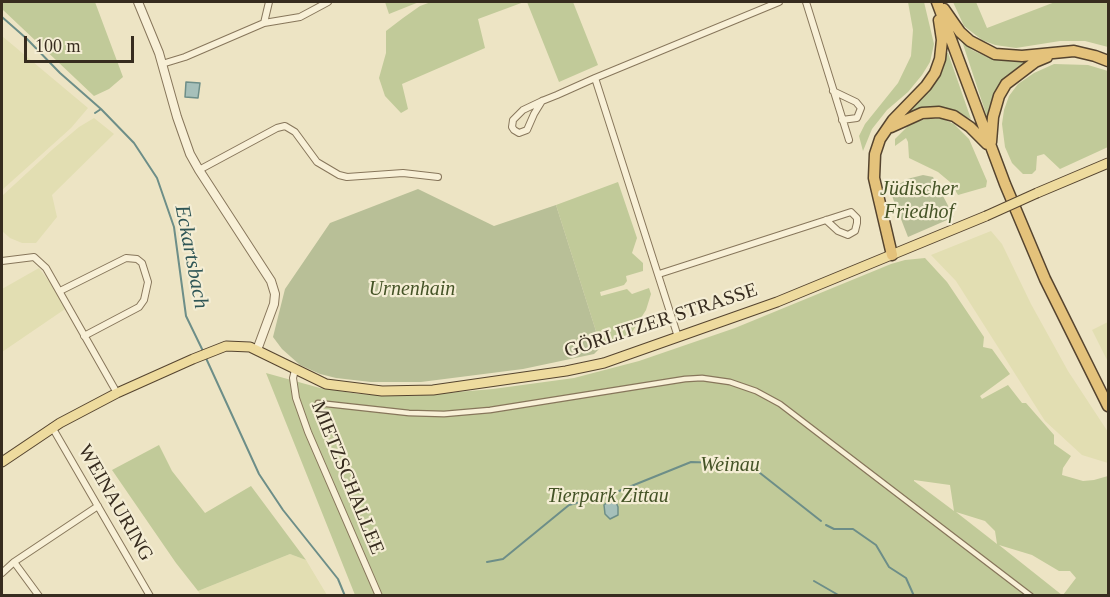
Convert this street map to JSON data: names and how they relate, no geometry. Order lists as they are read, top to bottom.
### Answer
{
  "streets": {
    "main road": ["GÖRLITZER STRASSE"],
    "street": ["MIETZSCHALLEE", "WEINAURING"]
  },
  "crossings": [
    ["GÖRLITZER STRASSE", "MIETZSCHALLEE"],
    ["GÖRLITZER STRASSE", "WEINAURING"]
  ],
  "water": ["Eckartsbach"],
  "parks": [
    "Jüdischer Friedhof",
    "Urnenhain",
    "Weinau",
    "Tierpark Zittau"
  ],
  "scale_bar": "100 m"
}
